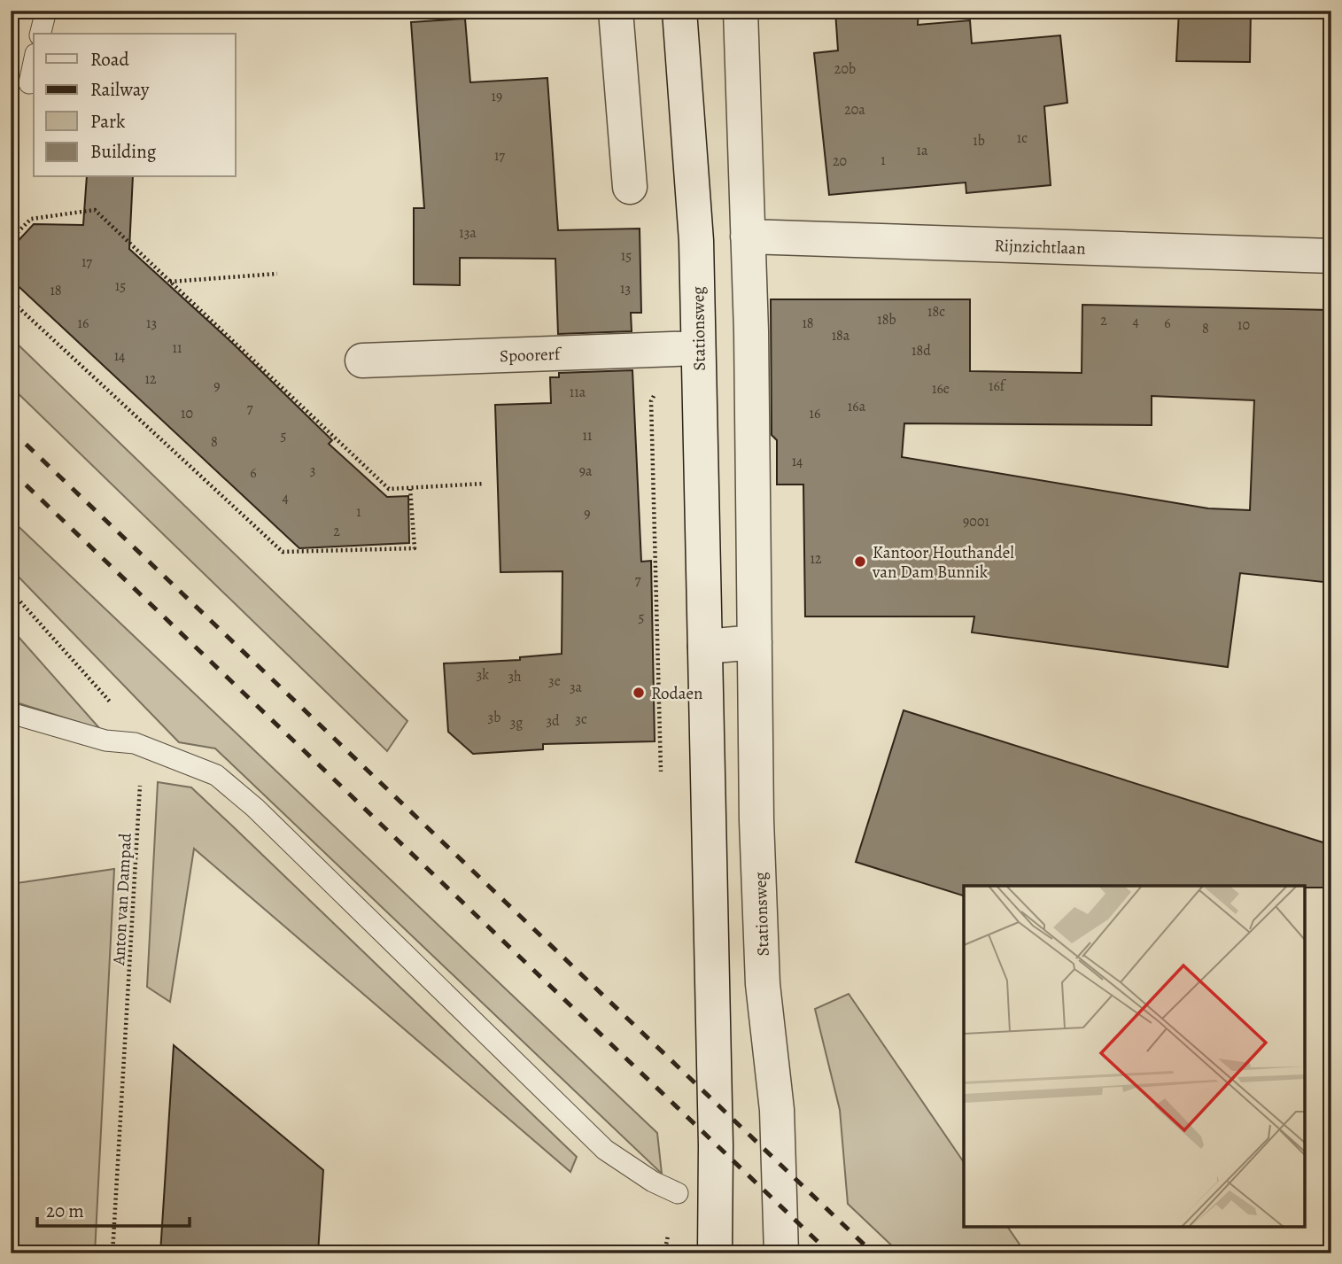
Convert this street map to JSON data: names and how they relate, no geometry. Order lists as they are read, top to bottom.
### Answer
{
  "streets": {
    "street": ["Rijnzichtlaan", "Stationsweg", "Spoorerf"],
    "path": ["Anton van Dampad"]
  },
  "crossings": [
    ["Rijnzichtlaan", "Stationsweg"],
    ["Stationsweg", "Spoorerf"]
  ],
  "places": ["Kantoor Houthandel van Dam Bunnik", "Rodaen"],
  "house_numbers": [
    "20b",
    "19",
    "20a",
    "1c",
    "1b",
    "1a",
    "17",
    "1",
    "20",
    "13a",
    "15",
    "17",
    "15",
    "13",
    "18",
    "18c",
    "18b",
    "2",
    "4",
    "16",
    "13",
    "18",
    "6",
    "10",
    "8",
    "18a",
    "11",
    "18d",
    "14",
    "12",
    "9",
    "16f",
    "16e",
    "11a",
    "16a",
    "7",
    "10",
    "16",
    "5",
    "11",
    "8",
    "14",
    "3",
    "9a",
    "6",
    "4",
    "1",
    "9",
    "9001",
    "2",
    "12",
    "7",
    "5",
    "3k",
    "3h",
    "3e",
    "3a",
    "3b",
    "3c",
    "3d",
    "3g"
  ],
  "legend": [
    "Road",
    "Railway",
    "Park",
    "Building"
  ],
  "scale_bar": "20 m"
}
